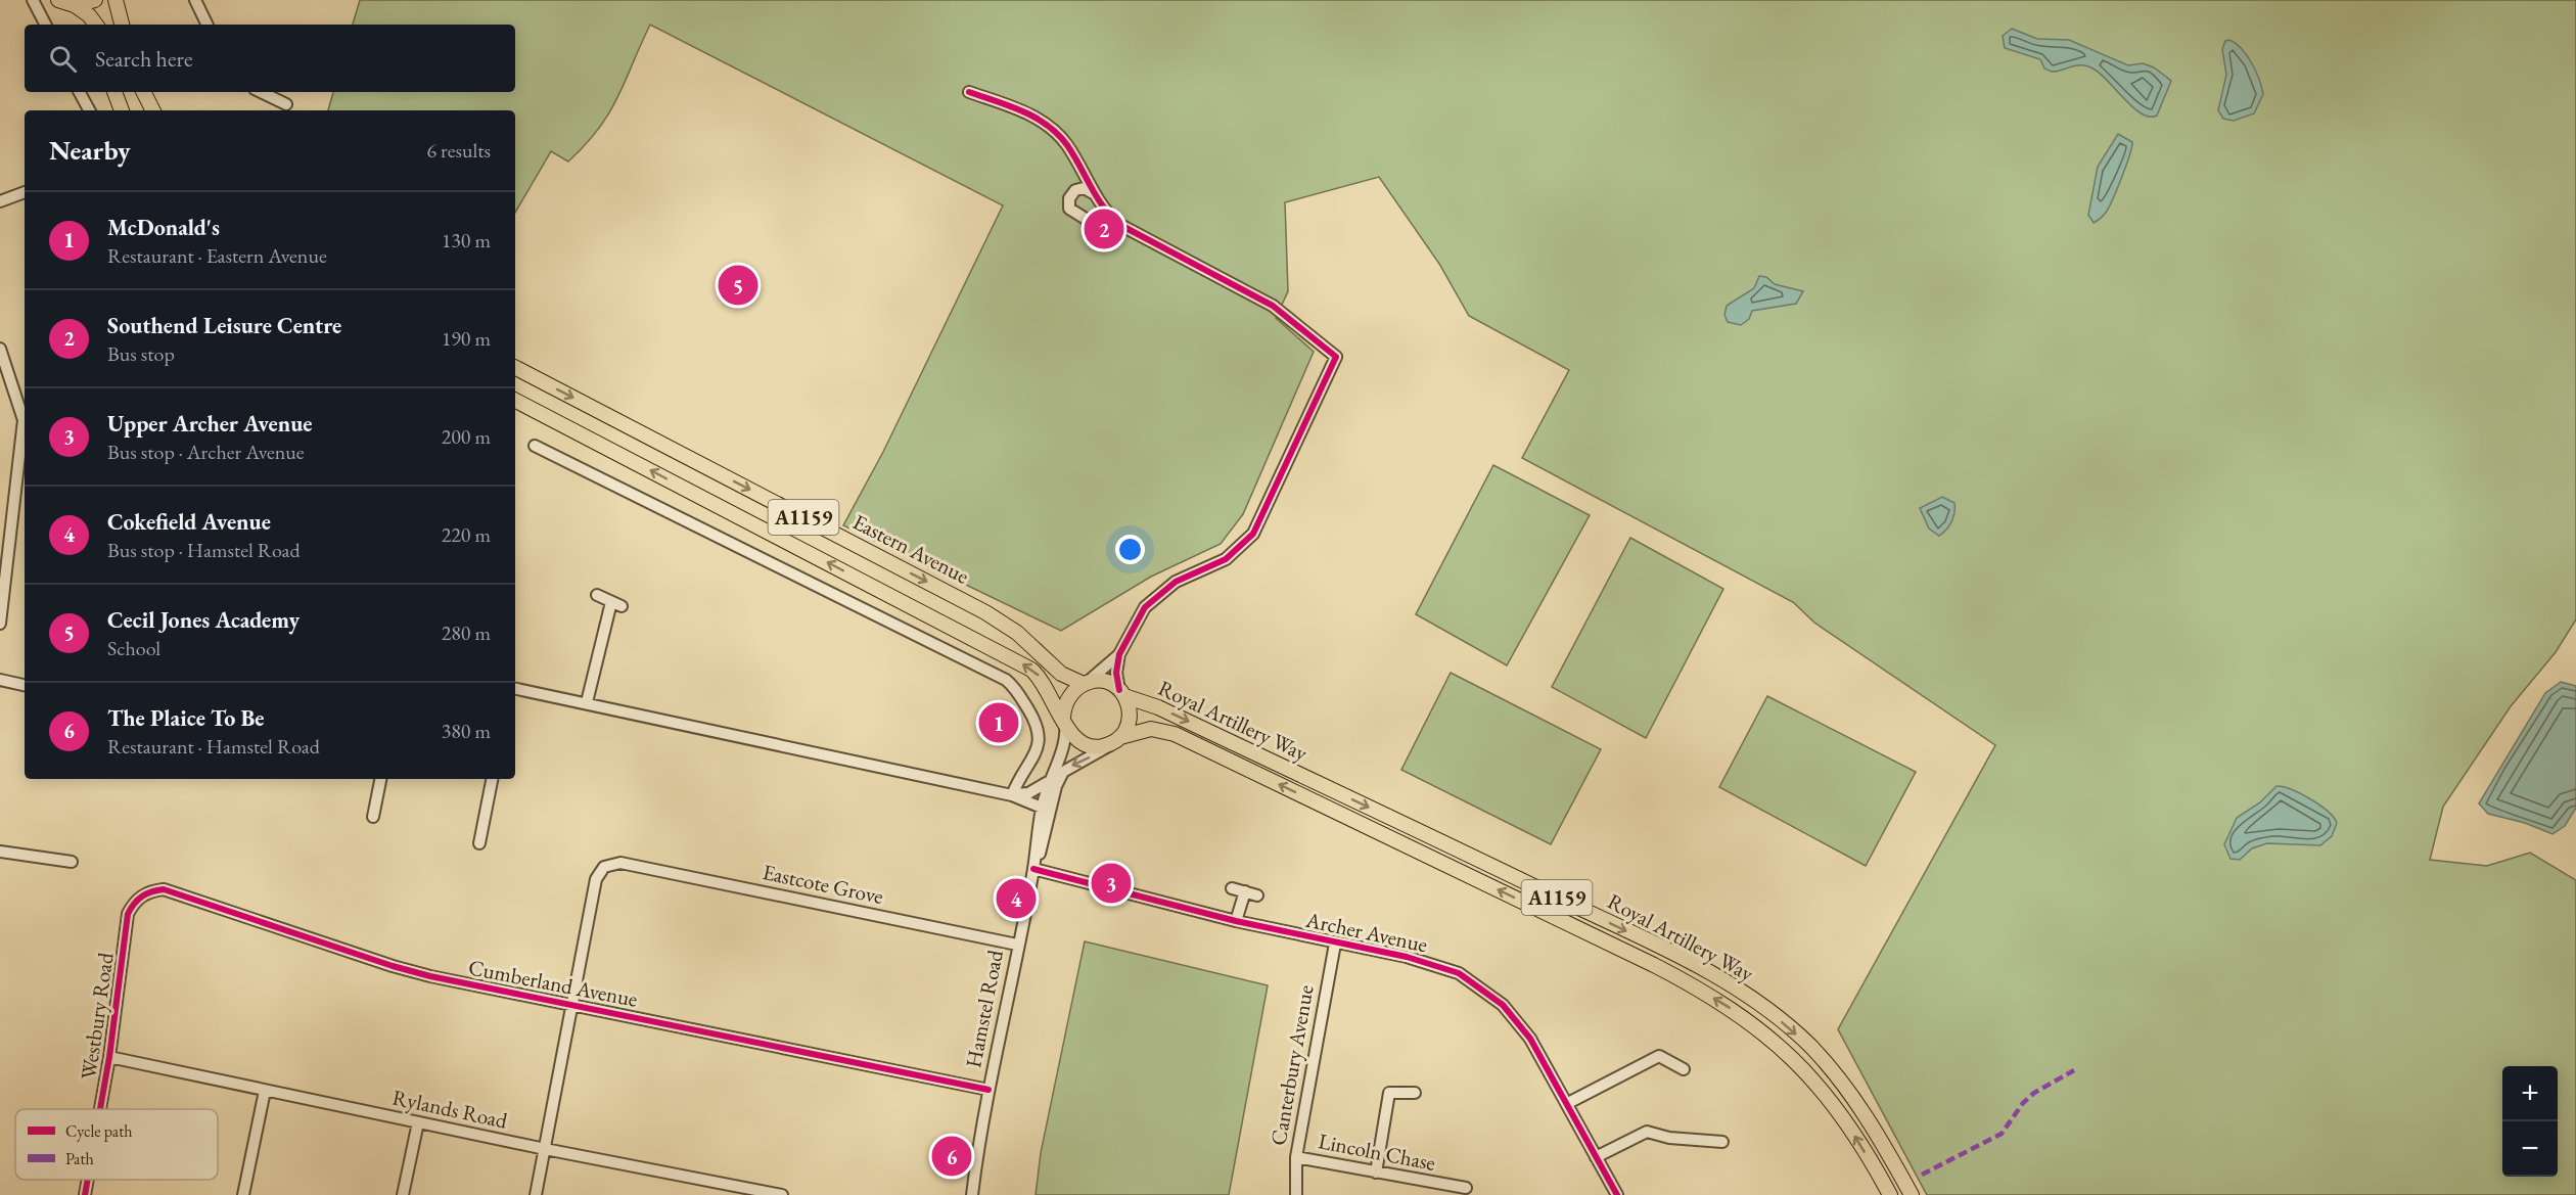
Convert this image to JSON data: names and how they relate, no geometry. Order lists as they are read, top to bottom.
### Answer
{
  "streets": {
    "main road": ["A1159", "Eastern Avenue", "Royal Artillery Way"],
    "street": [
      "Eastcote Grove",
      "Archer Avenue",
      "Cumberland Avenue",
      "Hamstel Road",
      "Westbury Road",
      "Canterbury Avenue",
      "Rylands Road",
      "Lincoln Chase"
    ]
  },
  "crossings": [
    ["A1159", "Eastern Avenue"],
    ["A1159", "Royal Artillery Way"],
    ["A1159", "Hamstel Road"],
    ["Eastern Avenue", "Royal Artillery Way"],
    ["Eastern Avenue", "Hamstel Road"],
    ["Royal Artillery Way", "Hamstel Road"],
    ["Eastcote Grove", "Cumberland Avenue"],
    ["Eastcote Grove", "Hamstel Road"],
    ["Archer Avenue", "Hamstel Road"],
    ["Archer Avenue", "Canterbury Avenue"],
    ["Cumberland Avenue", "Hamstel Road"],
    ["Cumberland Avenue", "Westbury Road"],
    ["Westbury Road", "Rylands Road"],
    ["Canterbury Avenue", "Lincoln Chase"]
  ],
  "legend": ["Cycle path", "Path"],
  "page": {
    "search": "Search here",
    "heading": ["Nearby", "6 results"],
    "list": [
      {
        "mark": "1",
        "name": "McDonald's",
        "note": "Restaurant · Eastern Avenue",
        "value": "130 m"
      },
      {
        "mark": "2",
        "name": "Southend Leisure Centre",
        "note": "Bus stop",
        "value": "190 m"
      },
      {
        "mark": "3",
        "name": "Upper Archer Avenue",
        "note": "Bus stop · Archer Avenue",
        "value": "200 m"
      },
      {
        "mark": "4",
        "name": "Cokefield Avenue",
        "note": "Bus stop · Hamstel Road",
        "value": "220 m"
      },
      {
        "mark": "5",
        "name": "Cecil Jones Academy",
        "note": "School",
        "value": "280 m"
      },
      {
        "mark": "6",
        "name": "The Plaice To Be",
        "note": "Restaurant · Hamstel Road",
        "value": "380 m"
      }
    ],
    "pins": [
      "2",
      "5",
      "1",
      "3",
      "4",
      "6"
    ],
    "map_buttons": ["+", "−"]
  }
}
